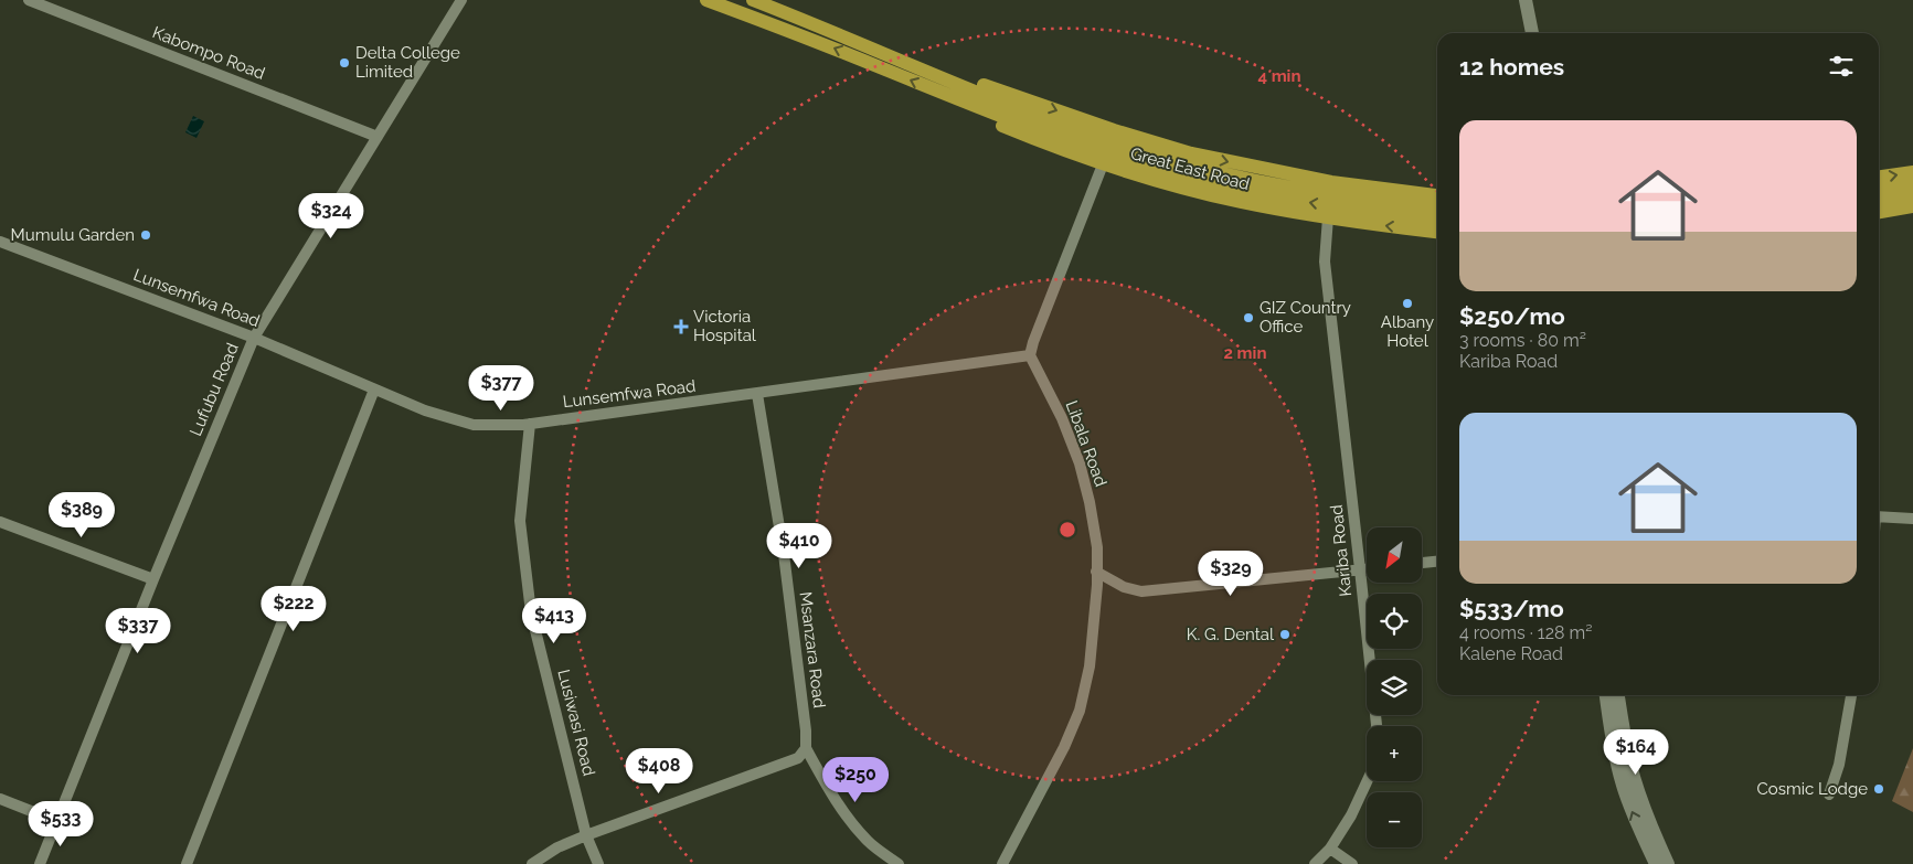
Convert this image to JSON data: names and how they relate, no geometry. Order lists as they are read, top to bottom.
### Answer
{
  "streets": {
    "main road": ["Great East Road"],
    "street": [
      "Kabompo Road",
      "Lunsemfwa Road",
      "Lufubu Road",
      "Libala Road",
      "Kariba Road",
      "Msanzara Road",
      "Lusiwasi Road"
    ]
  },
  "crossings": [
    ["Kabompo Road", "Lufubu Road"],
    ["Great East Road", "Kariba Road"],
    ["Lunsemfwa Road", "Lufubu Road"],
    ["Lunsemfwa Road", "Libala Road"],
    ["Lunsemfwa Road", "Msanzara Road"],
    ["Lunsemfwa Road", "Lusiwasi Road"]
  ],
  "places": {
    "other": [
      "Delta College Limited",
      "Mumulu Garden",
      "Albany Hotel",
      "GIZ Country Office",
      "K. G. Dental",
      "Cosmic Lodge"
    ],
    "health": ["Victoria Hospital"]
  },
  "north": "bottom left",
  "page": {
    "heading": "12 homes",
    "list": [
      {
        "name": "$250/mo",
        "note": "3 rooms · 80 m² · Kariba Road"
      },
      {
        "name": "$533/mo",
        "note": "4 rooms · 128 m² · Kalene Road"
      }
    ],
    "price": [
      "$324",
      "$377",
      "$389",
      "$410",
      "$329",
      "$222",
      "$413",
      "$337",
      "$164",
      "$408",
      "$250",
      "$533"
    ],
    "map_buttons": ["+", "−"]
  },
  "rings": ["4 min", "2 min"]
}
